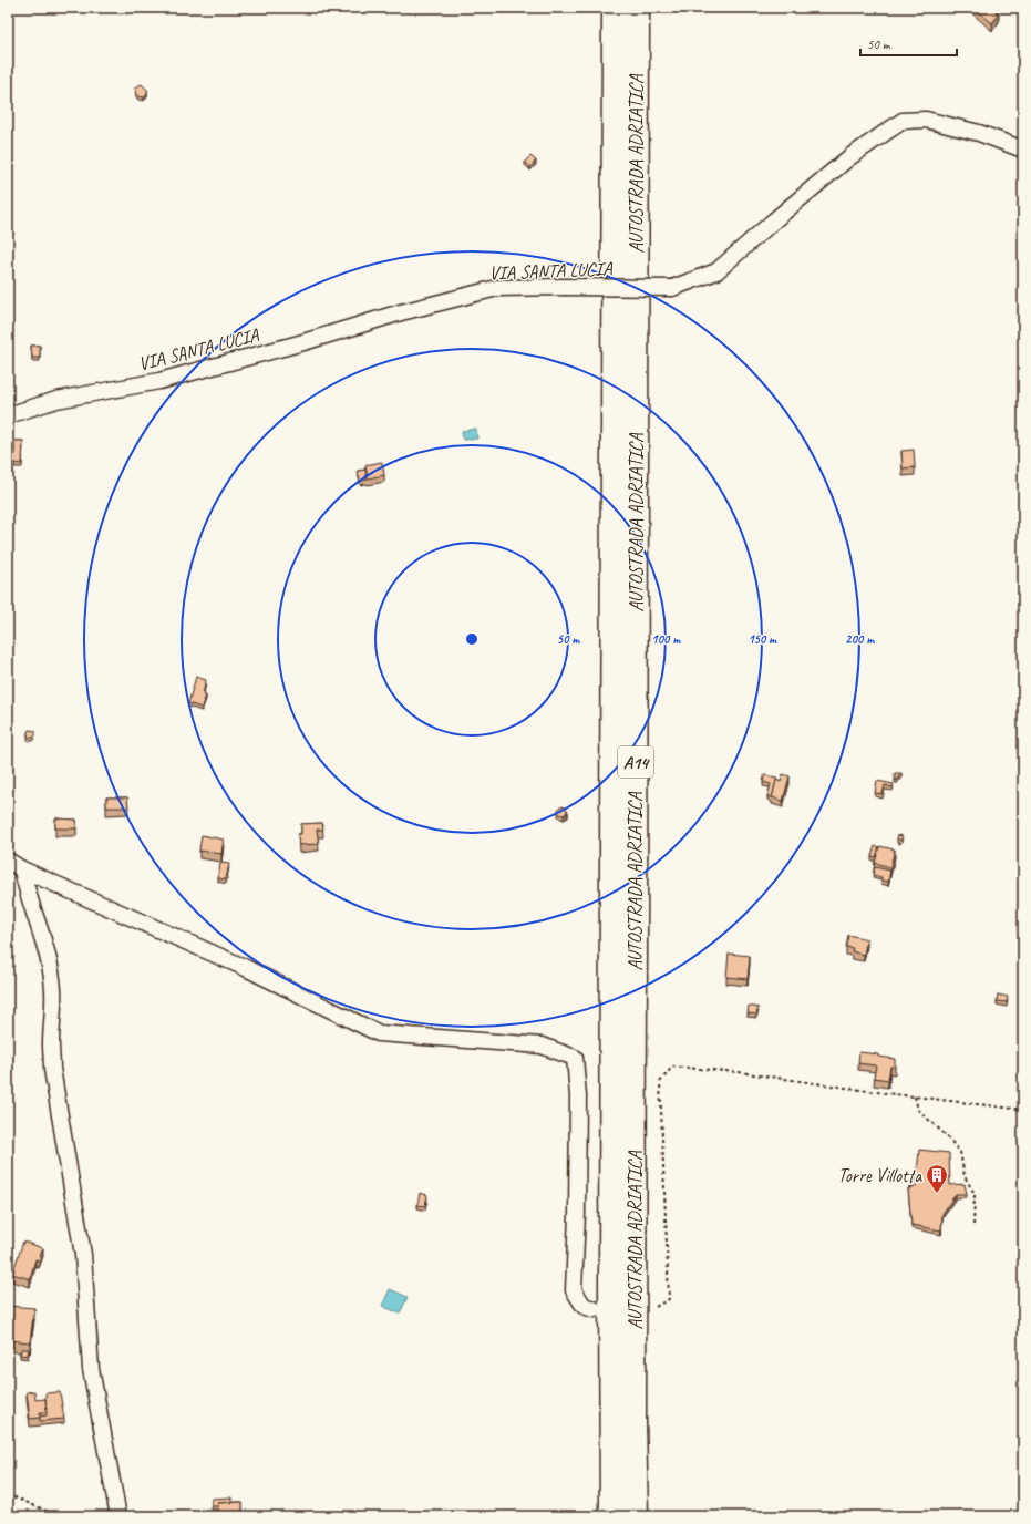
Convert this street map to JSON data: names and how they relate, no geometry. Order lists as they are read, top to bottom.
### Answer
{
  "streets": {
    "highway": ["AUTOSTRADA ADRIATICA", "A14"],
    "street": ["VIA SANTA LUCIA"]
  },
  "places": {
    "building": ["Torre Villotta"]
  },
  "scale_bar": "50 m",
  "rings": [
    "50 m",
    "100 m",
    "150 m",
    "200 m"
  ]
}
